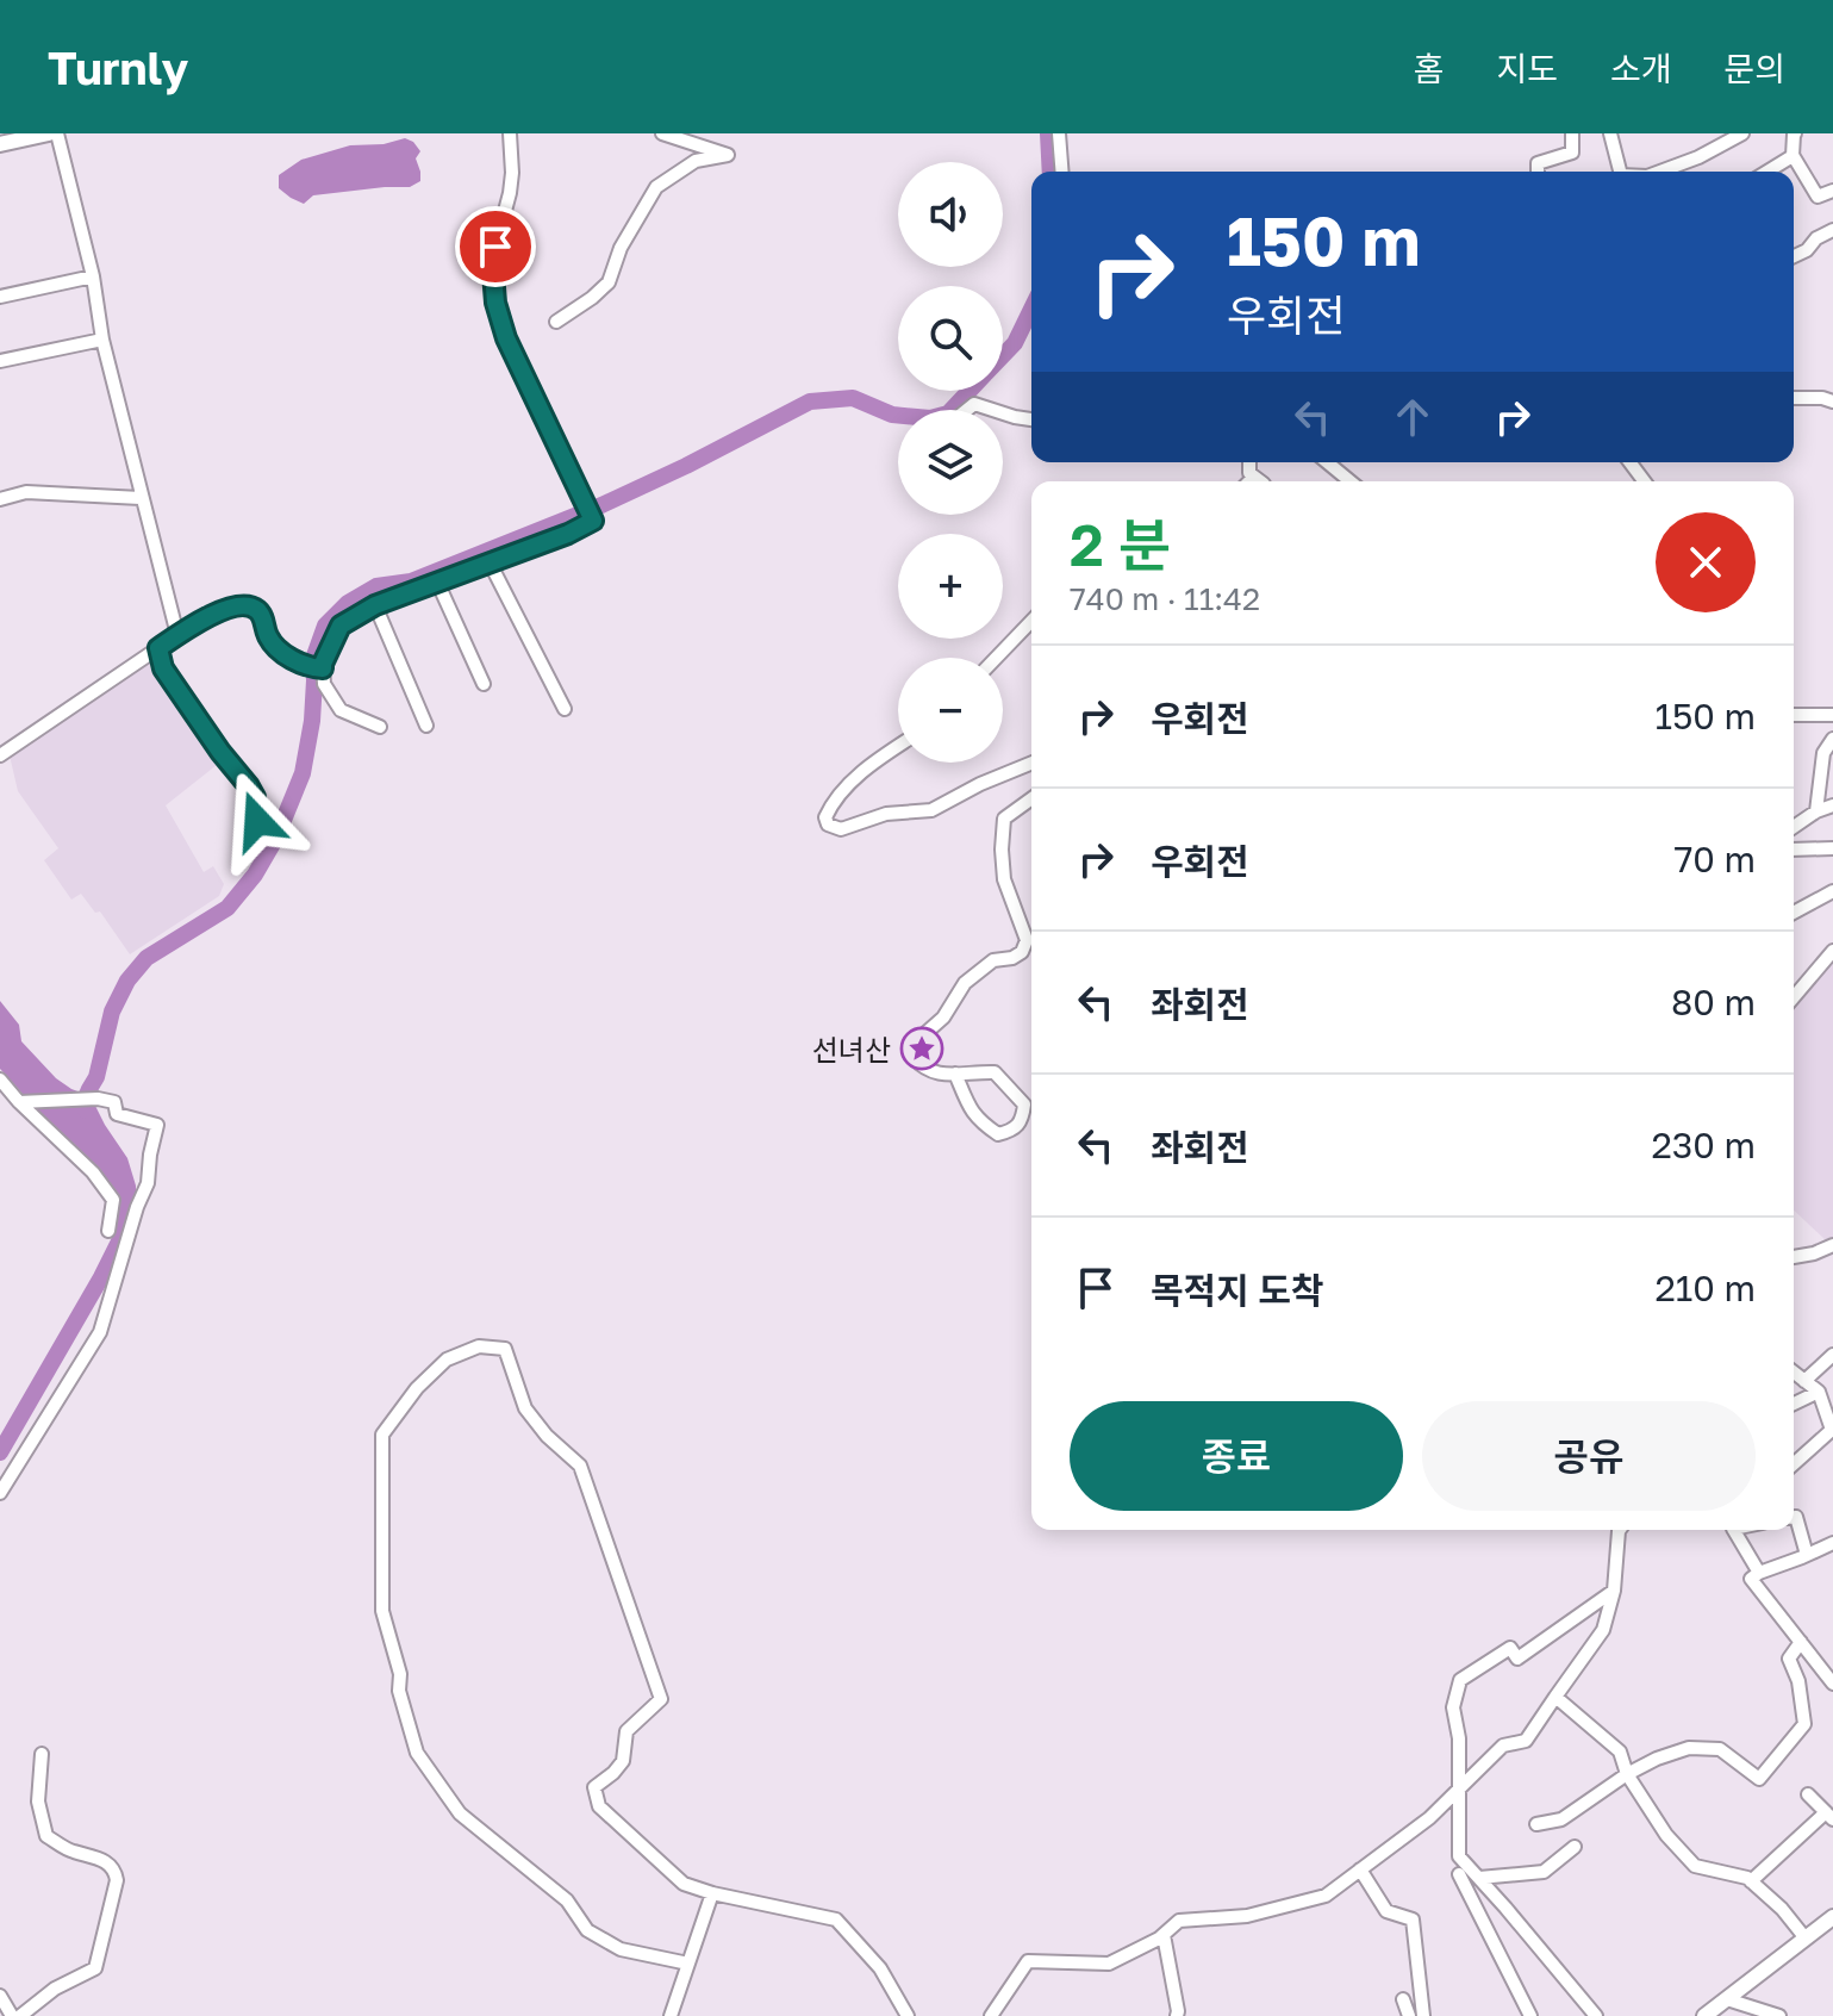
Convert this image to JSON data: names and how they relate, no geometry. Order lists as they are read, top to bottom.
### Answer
{
  "places": {
    "place": ["선녀산"]
  },
  "page": {
    "header": "Turnly",
    "nav": [
      "홈",
      "지도",
      "소개",
      "문의"
    ],
    "map_buttons": ["+", "−"],
    "turn": ["150 m", "우회전"],
    "heading": ["2 분", "740 m · 11:42"],
    "list": [
      {
        "name": "우회전",
        "value": "150 m"
      },
      {
        "name": "우회전",
        "value": "70 m"
      },
      {
        "name": "좌회전",
        "value": "80 m"
      },
      {
        "name": "좌회전",
        "value": "230 m"
      },
      {
        "name": "목적지 도착",
        "value": "210 m"
      }
    ],
    "buttons": ["종료", "공유"]
  }
}
